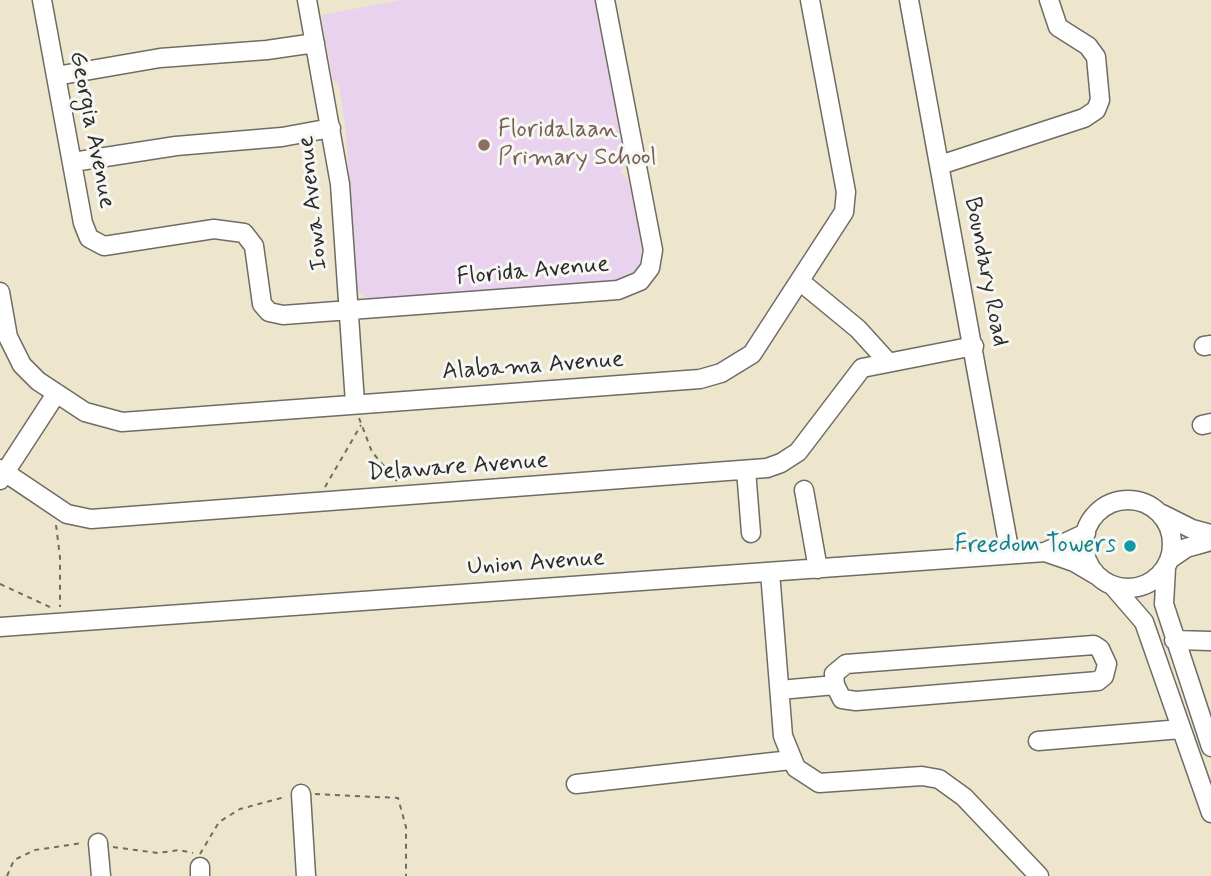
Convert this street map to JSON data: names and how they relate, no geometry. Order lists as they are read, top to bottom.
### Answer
{
  "streets": {
    "street": [
      "Georgia Avenue",
      "Iowa Avenue",
      "Florida Avenue",
      "Boundary Road",
      "Alabama Avenue",
      "Delaware Avenue",
      "Union Avenue"
    ]
  },
  "crossings": [
    ["Georgia Avenue", "Iowa Avenue"],
    ["Georgia Avenue", "Florida Avenue"],
    ["Iowa Avenue", "Florida Avenue"],
    ["Iowa Avenue", "Alabama Avenue"],
    ["Boundary Road", "Delaware Avenue"],
    ["Boundary Road", "Union Avenue"]
  ],
  "places": ["Floridalaan Primary School", "Freedom Towers"]
}
